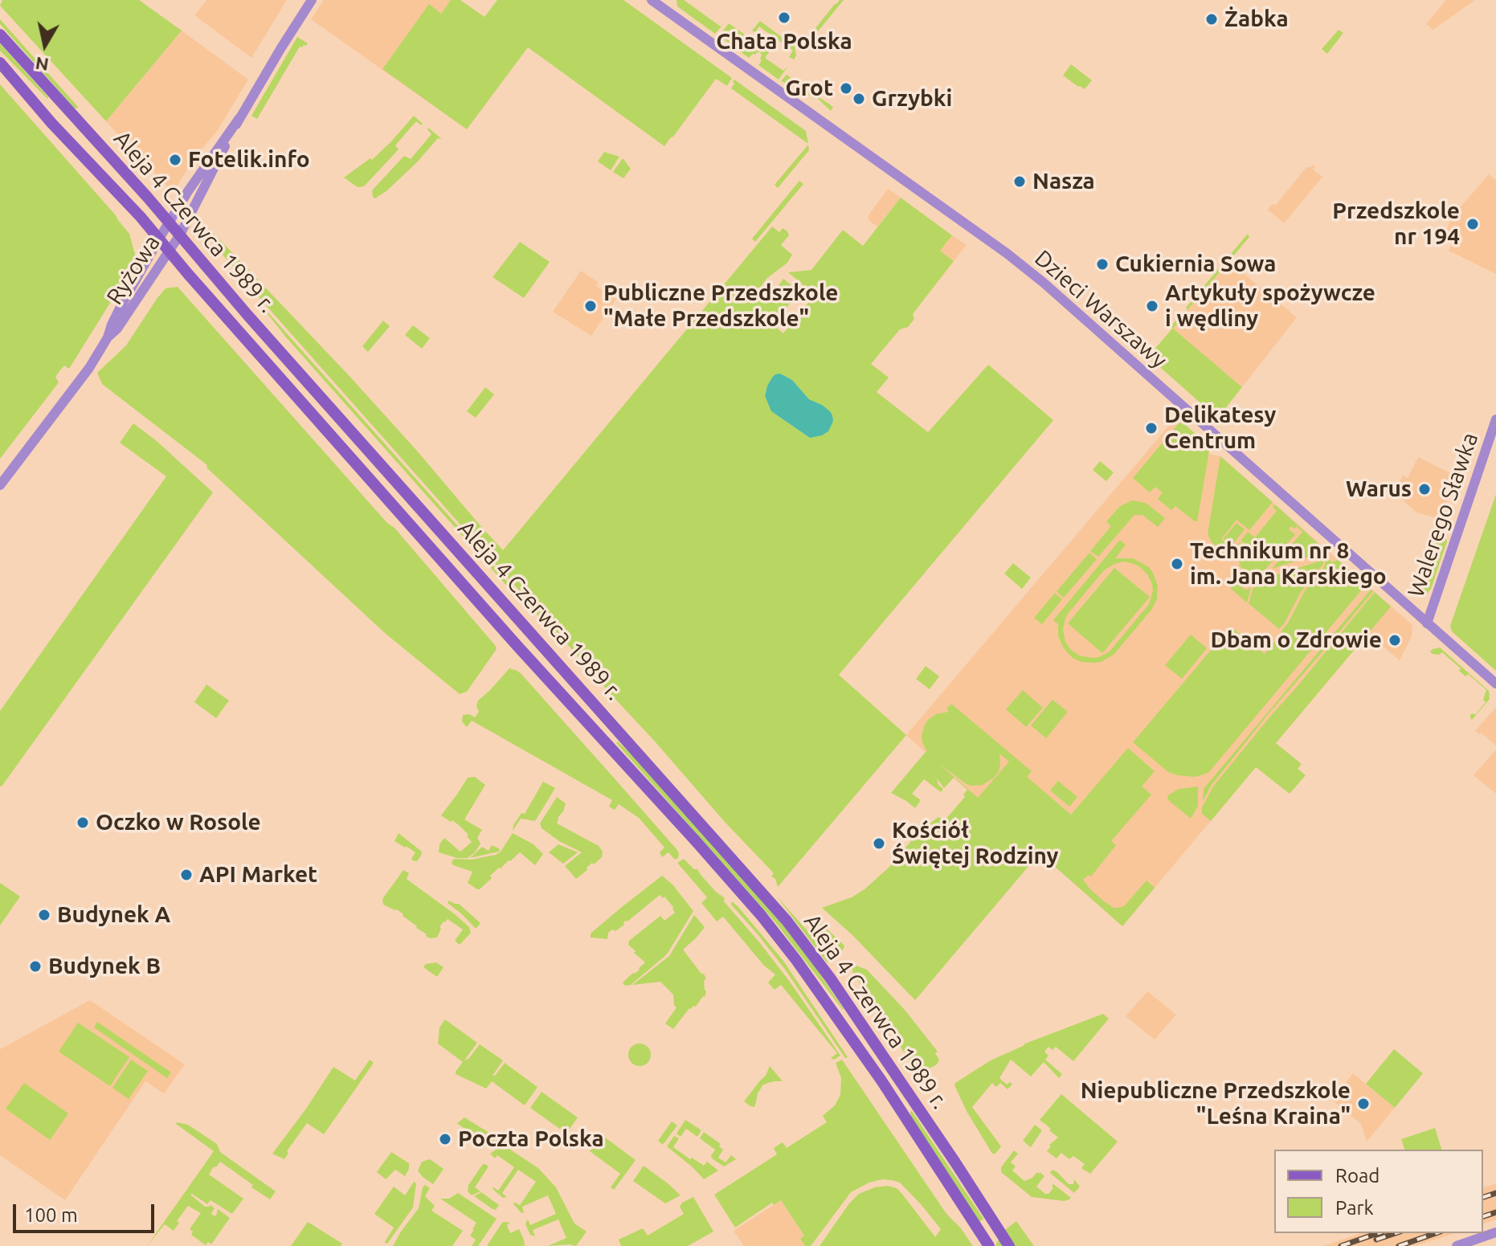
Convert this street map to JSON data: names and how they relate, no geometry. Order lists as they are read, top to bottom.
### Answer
{
  "streets": {
    "main road": ["Aleja 4 Czerwca 1989 r."],
    "street": ["Ryżowa", "Dzieci Warszawy", "Walerego Sławka"]
  },
  "crossings": [
    ["Aleja 4 Czerwca 1989 r.", "Ryżowa"],
    ["Dzieci Warszawy", "Walerego Sławka"]
  ],
  "places": [
    "Chata Polska",
    "Żabka",
    "Grot",
    "Grzybki",
    "Fotelik.info",
    "Nasza",
    "Przedszkole nr 194",
    "Cukiernia Sowa",
    "Publiczne Przedszkole \"Małe Przedszkole\"",
    "Artykuły spożywcze i wędliny",
    "Delikatesy Centrum",
    "Warus",
    "Technikum nr 8 im. Jana Karskiego",
    "Dbam o Zdrowie",
    "Oczko w Rosole",
    "Kościół Świętej Rodziny",
    "API Market",
    "Budynek A",
    "Budynek B",
    "Niepubliczne Przedszkole \"Leśna Kraina\"",
    "Poczta Polska"
  ],
  "legend": ["Road", "Park"],
  "scale_bar": "100 m",
  "north": "bottom"
}
